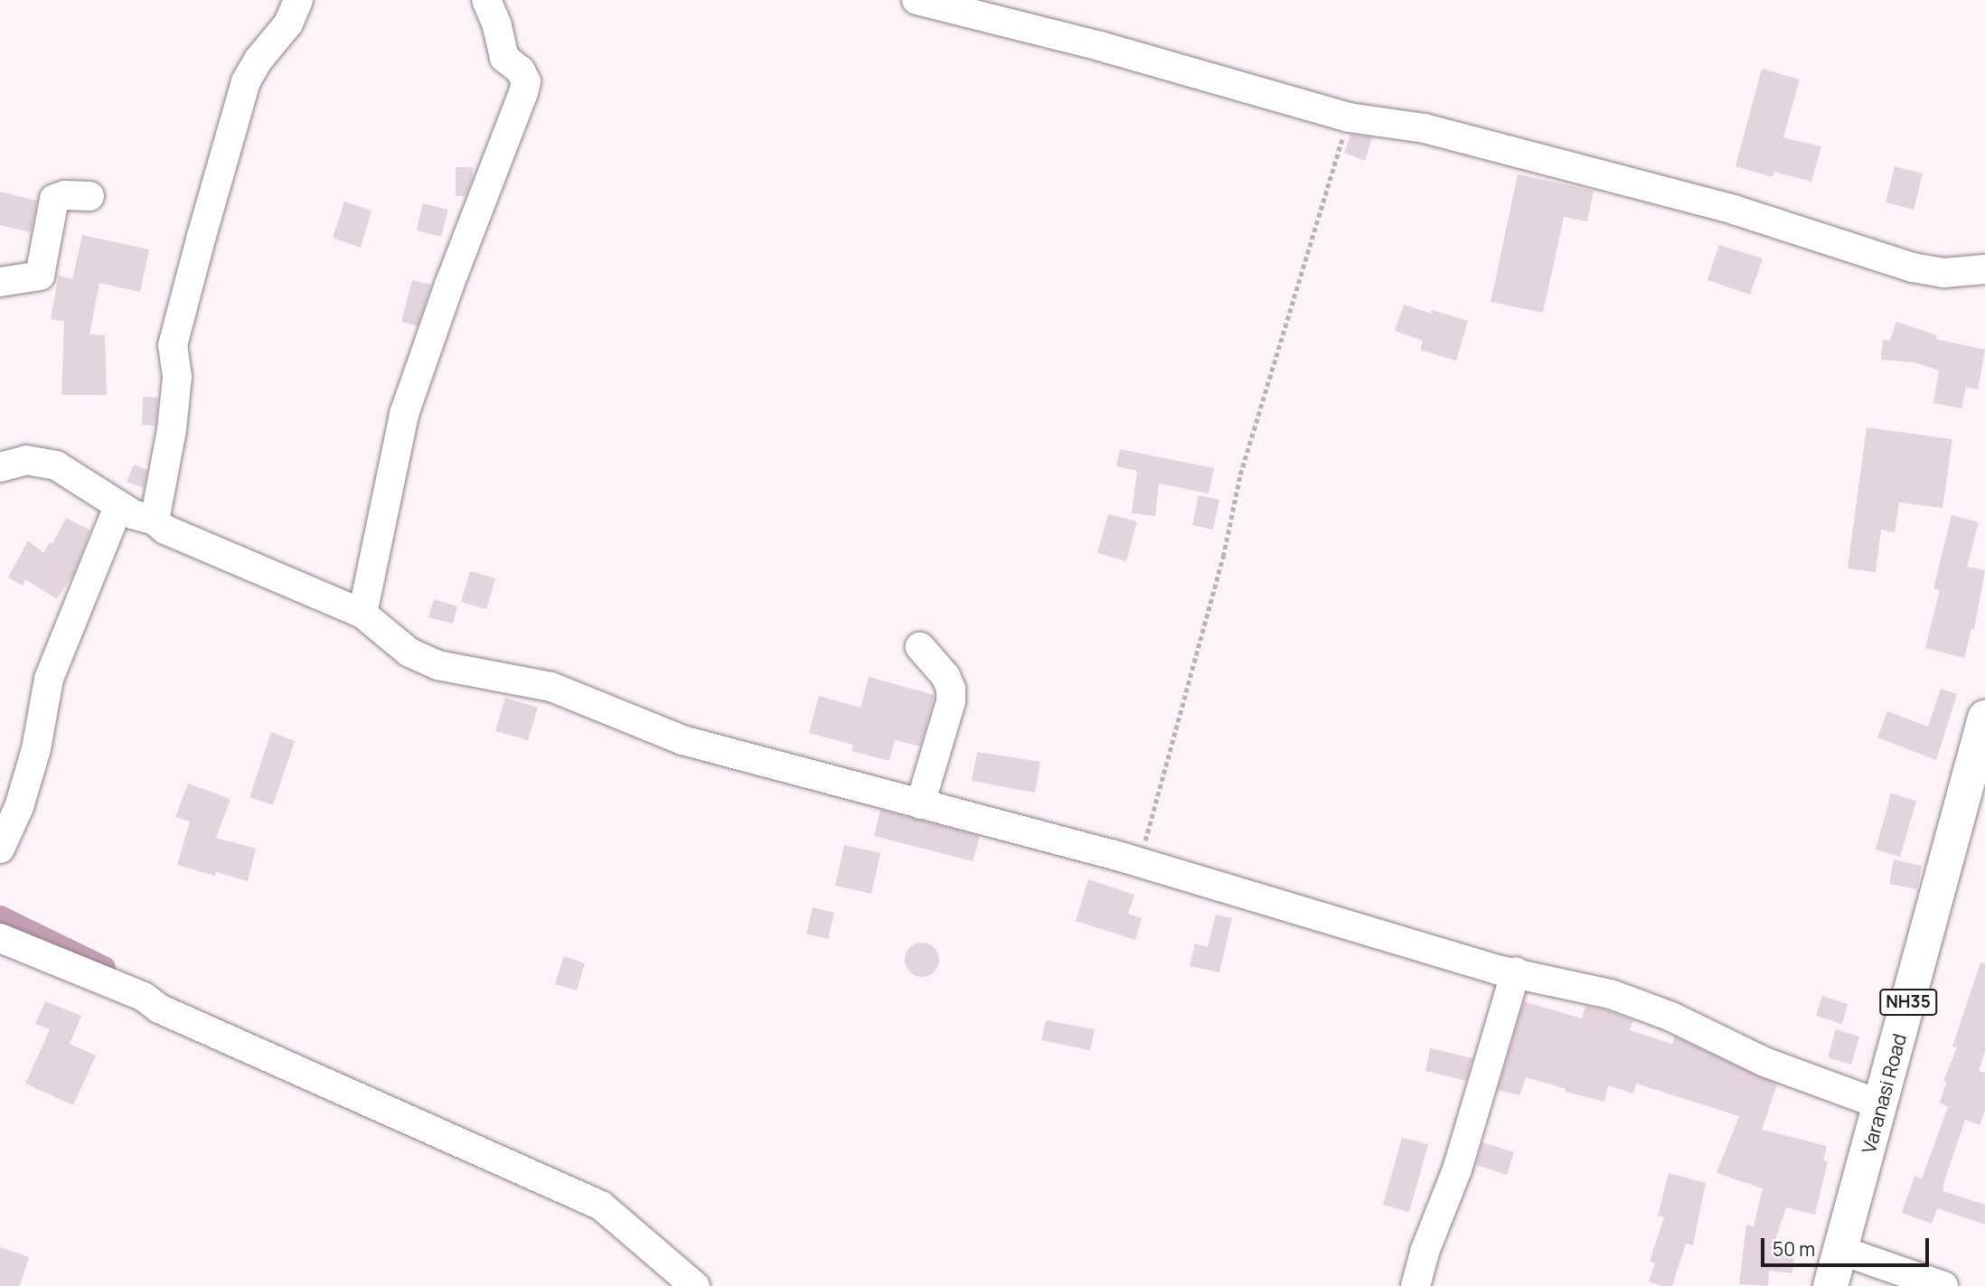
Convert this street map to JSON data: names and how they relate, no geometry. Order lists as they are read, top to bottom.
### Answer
{
  "streets": {
    "highway": ["NH35", "Varanasi Road"]
  },
  "scale_bar": "50 m"
}
